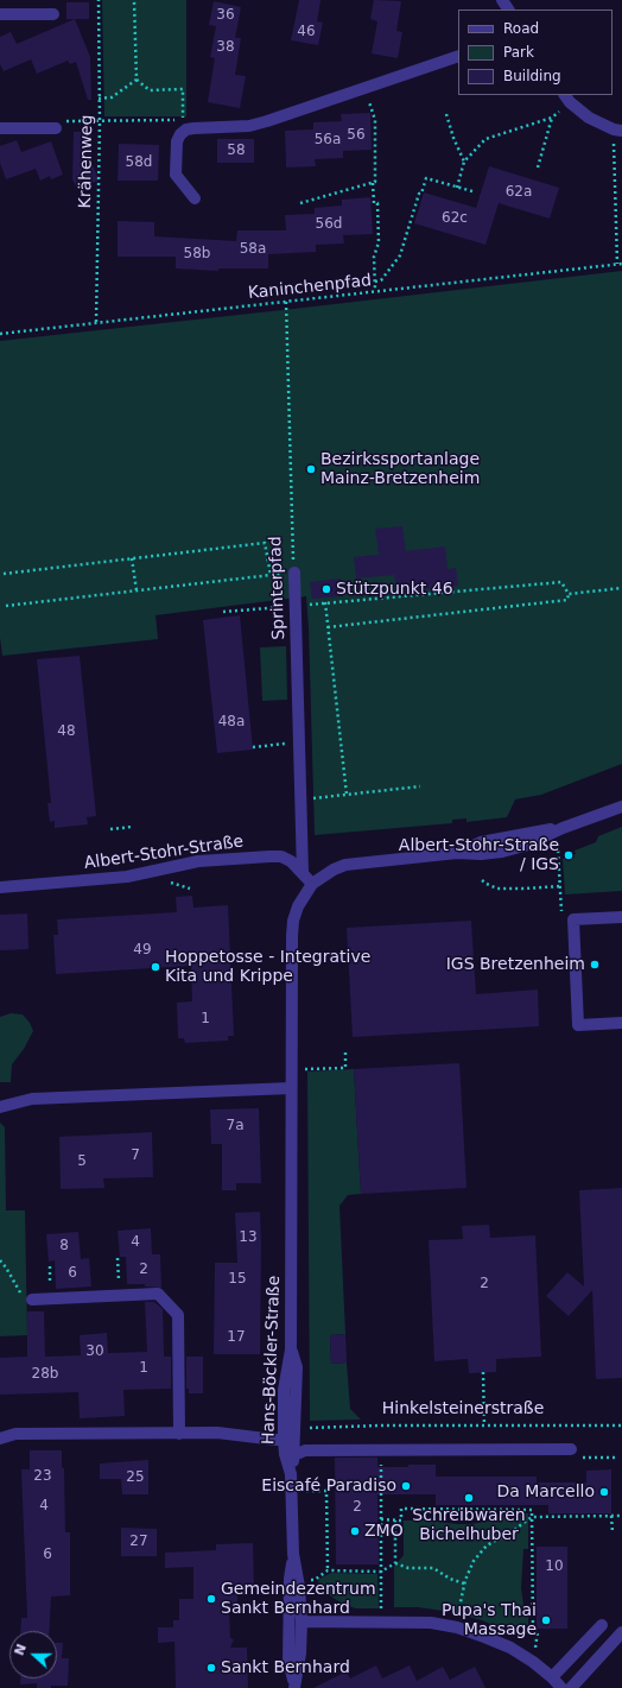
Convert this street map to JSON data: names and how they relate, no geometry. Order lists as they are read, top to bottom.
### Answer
{
  "streets": {
    "street": ["Sprinterpfad", "Albert-Stohr-Straße", "Hans-Böckler-Straße"],
    "path": ["Krähenweg", "Kaninchenpfad", "Hinkelsteinerstraße"]
  },
  "crossings": [
    ["Krähenweg", "Kaninchenpfad"],
    ["Kaninchenpfad", "Sprinterpfad"],
    ["Sprinterpfad", "Albert-Stohr-Straße"],
    ["Albert-Stohr-Straße", "Hans-Böckler-Straße"]
  ],
  "places": [
    "Bezirkssportanlage Mainz-Bretzenheim",
    "Stützpunkt 46",
    "Albert-Stohr-Straße / IGS",
    "IGS Bretzenheim",
    "Hoppetosse - Integrative Kita und Krippe",
    "Eiscafé Paradiso",
    "Da Marcello",
    "Schreibwaren Bichelhuber",
    "ZMO",
    "Gemeindezentrum Sankt Bernhard",
    "Pupa's Thai Massage",
    "Sankt Bernhard"
  ],
  "house_numbers": [
    "36",
    "46",
    "38",
    "56",
    "56a",
    "58",
    "58d",
    "62a",
    "62c",
    "56d",
    "58a",
    "58b",
    "48a",
    "48",
    "49",
    "1",
    "7a",
    "7",
    "5",
    "13",
    "4",
    "8",
    "2",
    "6",
    "15",
    "2",
    "17",
    "30",
    "1",
    "28b",
    "23",
    "25",
    "4",
    "2",
    "27",
    "6",
    "10"
  ],
  "legend": ["Road", "Park", "Building"],
  "north": "left"
}
